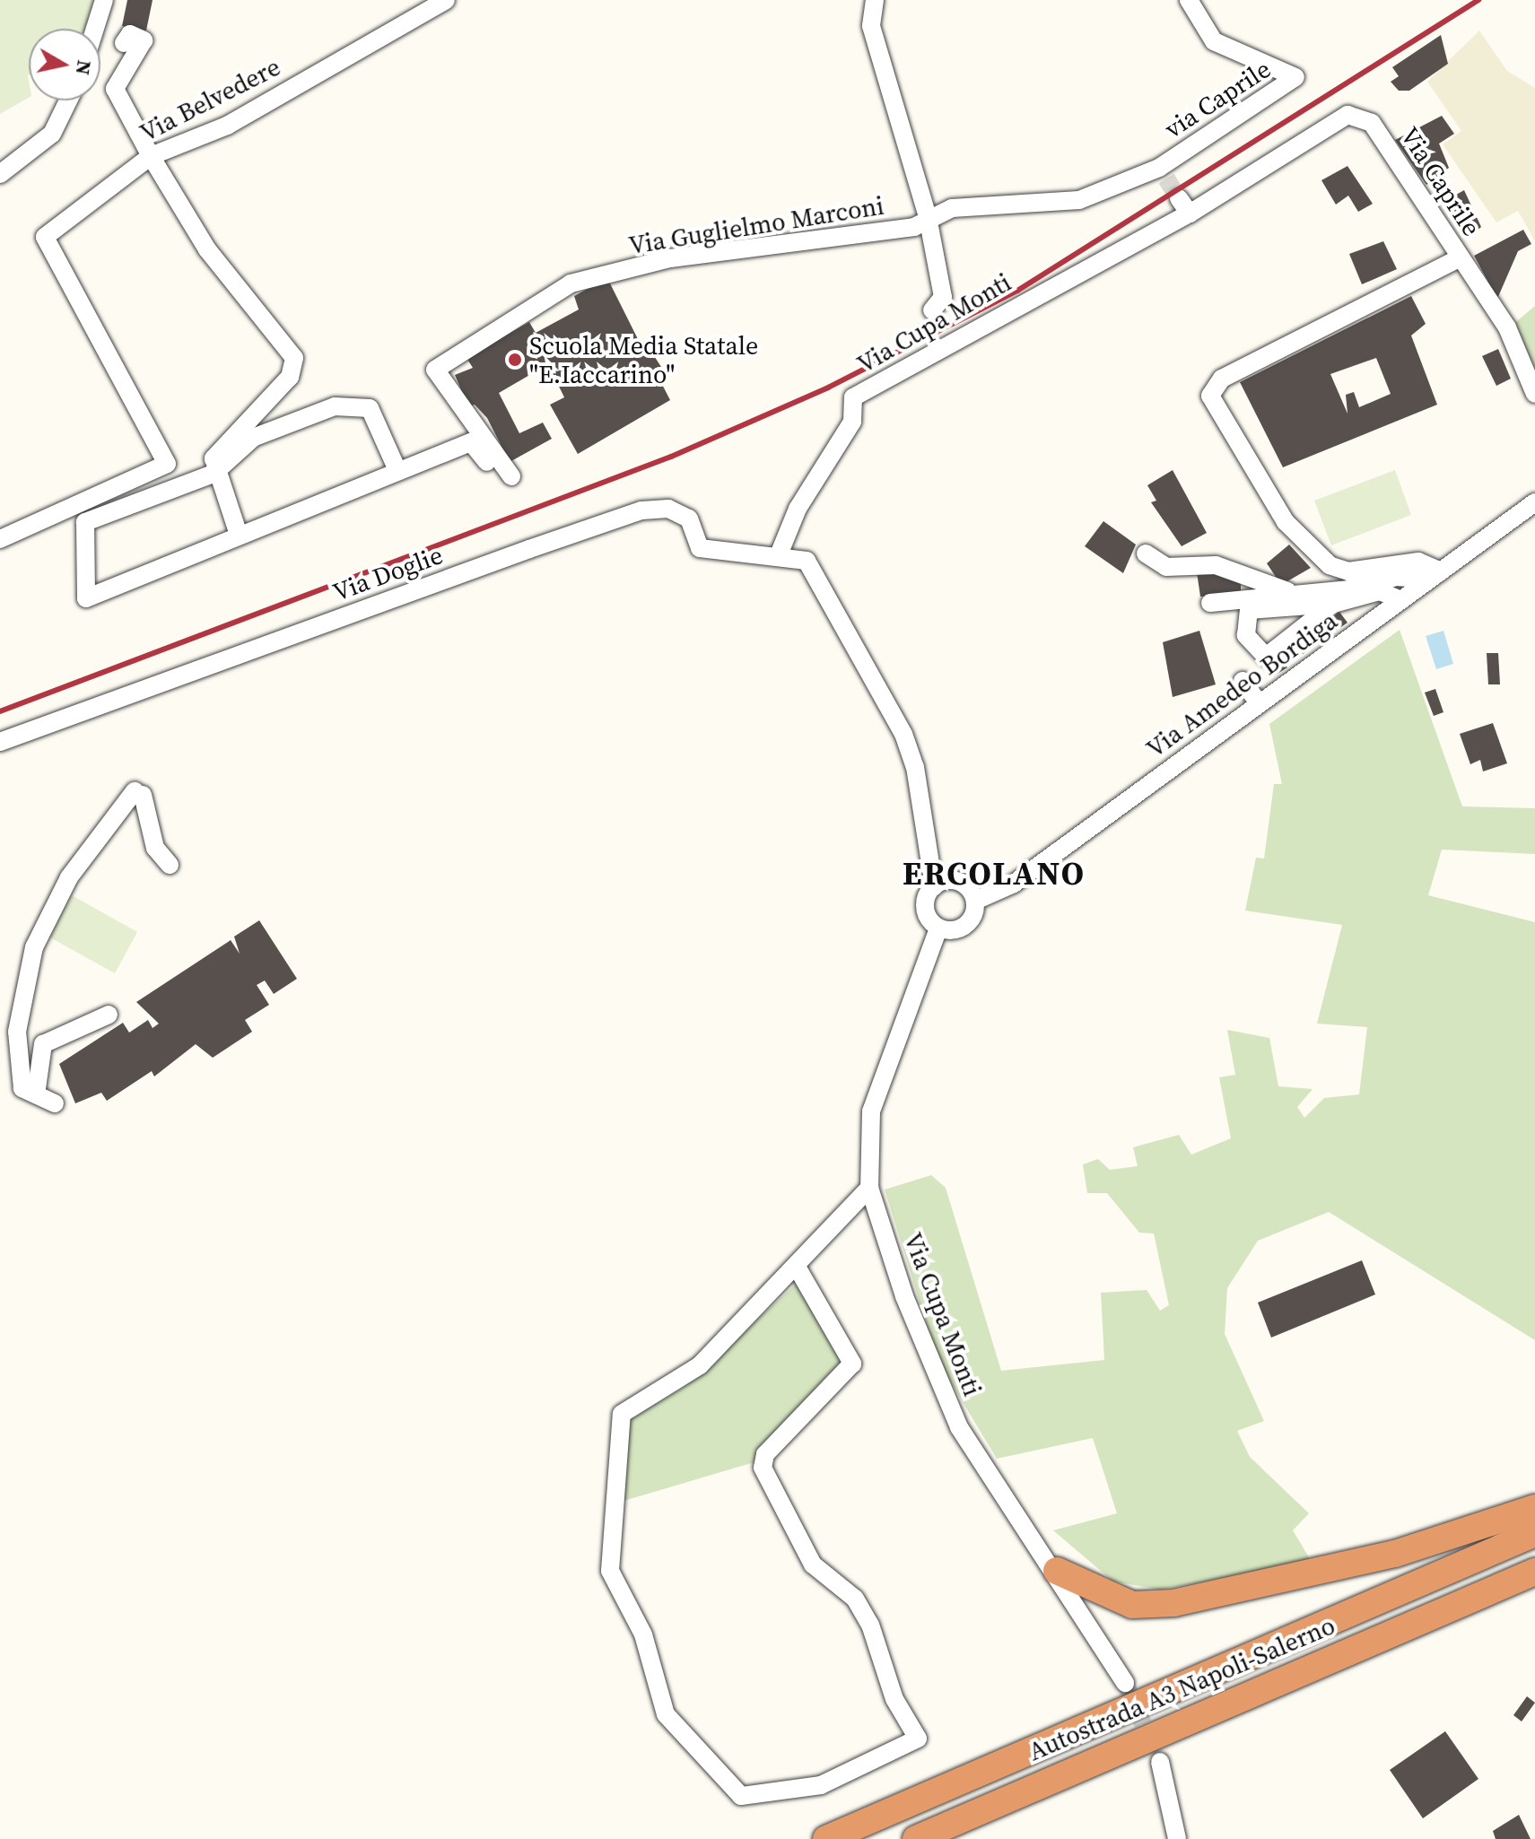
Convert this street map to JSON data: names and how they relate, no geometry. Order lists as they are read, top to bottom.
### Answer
{
  "streets": {
    "highway": ["Autostrada A3 Napoli-Salerno"],
    "street": [
      "via Caprile",
      "Via Belvedere",
      "Via Caprile",
      "Via Guglielmo Marconi",
      "Via Cupa Monti",
      "Via Doglie",
      "Via Amedeo Bordiga"
    ]
  },
  "crossings": [
    ["via Caprile", "Via Guglielmo Marconi"],
    ["Via Caprile", "Via Cupa Monti"],
    ["Via Cupa Monti", "Via Doglie"],
    ["Via Cupa Monti", "Via Amedeo Bordiga"]
  ],
  "districts": ["ERCOLANO"],
  "places": ["Scuola Media Statale \"E.Iaccarino\""],
  "north": "right"
}
